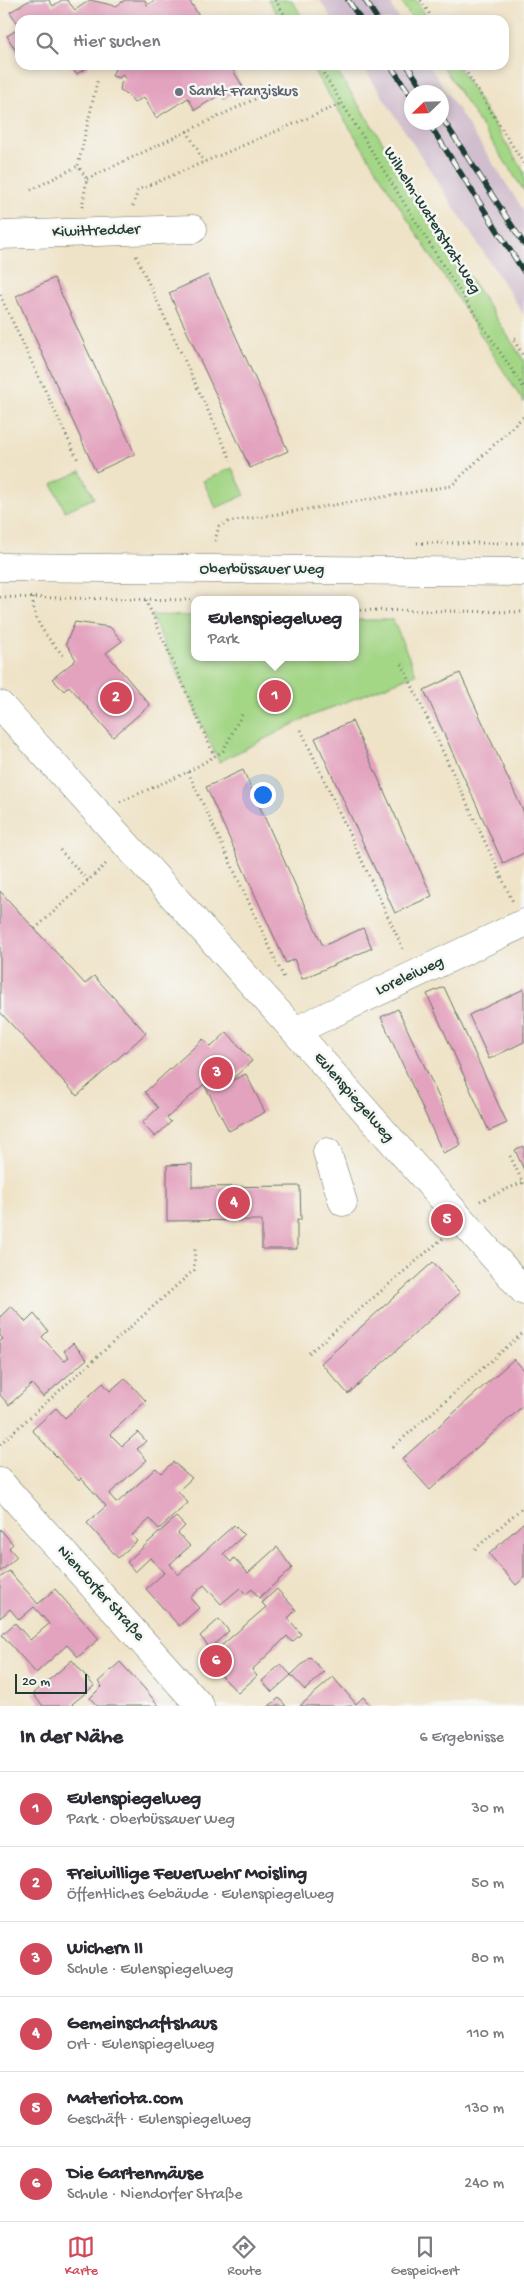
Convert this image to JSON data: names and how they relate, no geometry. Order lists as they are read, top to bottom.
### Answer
{
  "streets": {
    "street": [
      "Kiwittredder",
      "Oberbüssauer Weg",
      "Loreleiweg",
      "Eulenspiegelweg",
      "Niendorfer Straße"
    ],
    "path": ["Wilhelm-Waterstrat-Weg"]
  },
  "crossings": [
    ["Loreleiweg", "Eulenspiegelweg"]
  ],
  "places": ["Sankt Franziskus"],
  "scale_bar": "20 m",
  "north": "bottom left",
  "page": {
    "search": "Hier suchen",
    "popup": ["Eulenspiegelweg", "Park"],
    "pins": [
      "1",
      "2",
      "3",
      "4",
      "5",
      "6"
    ],
    "scale": "20 m",
    "heading": ["In der Nähe", "6 Ergebnisse"],
    "list": [
      {
        "mark": "1",
        "name": "Eulenspiegelweg",
        "note": "Park · Oberbüssauer Weg",
        "value": "30 m"
      },
      {
        "mark": "2",
        "name": "Freiwillige Feuerwehr Moisling",
        "note": "Öffentliches Gebäude · Eulenspiegelweg",
        "value": "50 m"
      },
      {
        "mark": "3",
        "name": "Wichern II",
        "note": "Schule · Eulenspiegelweg",
        "value": "80 m"
      },
      {
        "mark": "4",
        "name": "Gemeinschaftshaus",
        "note": "Ort · Eulenspiegelweg",
        "value": "110 m"
      },
      {
        "mark": "5",
        "name": "Materiota.com",
        "note": "Geschäft · Eulenspiegelweg",
        "value": "130 m"
      },
      {
        "mark": "6",
        "name": "Die Gartenmäuse",
        "note": "Schule · Niendorfer Straße",
        "value": "240 m"
      }
    ],
    "nav": ["Karte", "Route", "Gespeichert"]
  }
}
